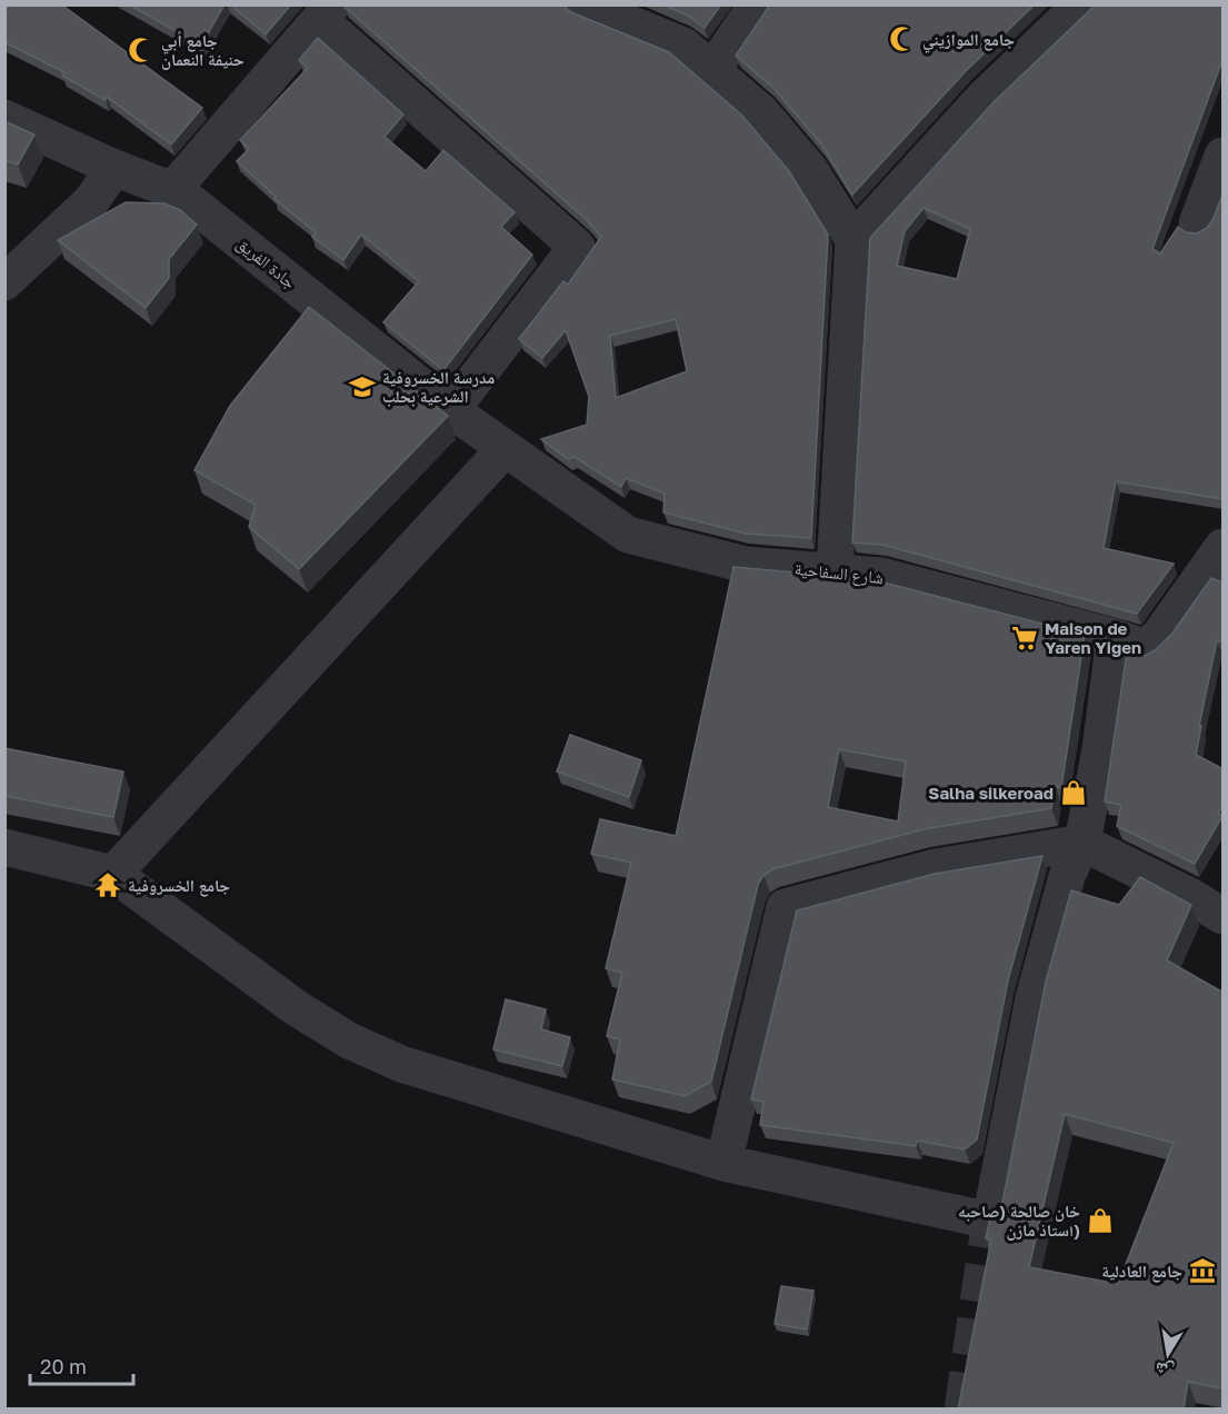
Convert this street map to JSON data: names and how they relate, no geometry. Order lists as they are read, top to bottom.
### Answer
{
  "streets": {
    "street": ["جادة الفريق", "شارع السفاحية"]
  },
  "crossings": [
    ["جادة الفريق", "شارع السفاحية"]
  ],
  "places": {
    "mosque": ["جامع الموازيني", "جامع أبي حنيفة النعمان"],
    "school or university": ["مدرسة الخسروفية الشرعية بحلب"],
    "supermarket": ["Maison de Yaren Yigen"],
    "shop": ["Salha silkeroad", "خان صالحة (صاحبه استاذ مازن)"],
    "temple": ["جامع الخسروفية"],
    "museum": ["جامع العادلية"]
  },
  "scale_bar": "20 m",
  "north": "bottom"
}
